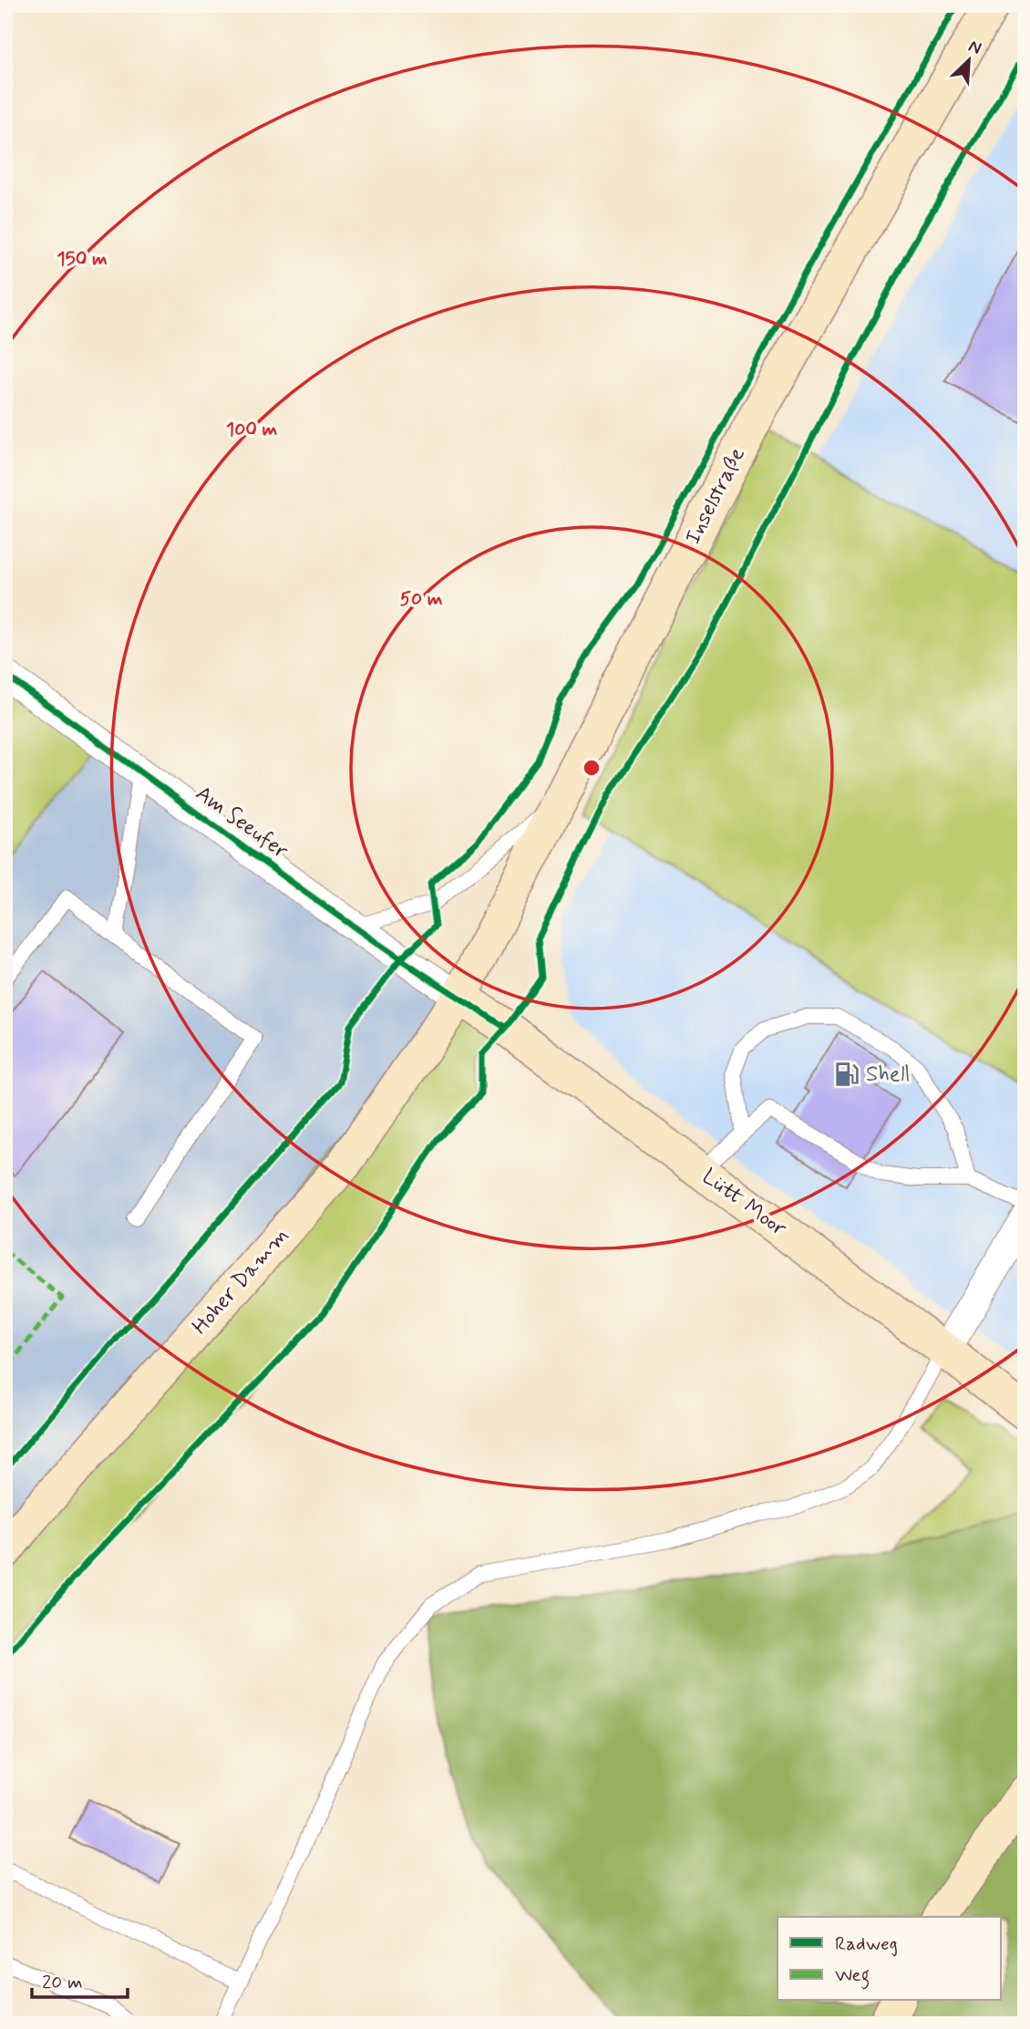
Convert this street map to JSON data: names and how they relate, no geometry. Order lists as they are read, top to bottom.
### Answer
{
  "streets": {
    "main road": ["Inselstraße", "Lütt Moor", "Hoher Damm"],
    "street": ["Am Seeufer"]
  },
  "crossings": [
    ["Inselstraße", "Am Seeufer"],
    ["Inselstraße", "Lütt Moor"],
    ["Inselstraße", "Hoher Damm"],
    ["Am Seeufer", "Lütt Moor"],
    ["Am Seeufer", "Hoher Damm"],
    ["Lütt Moor", "Hoher Damm"]
  ],
  "places": {
    "fuel station": ["Shell"]
  },
  "legend": ["Radweg", "Weg"],
  "scale_bar": "20 m",
  "north": "top right",
  "rings": ["150 m", "100 m", "50 m"]
}
